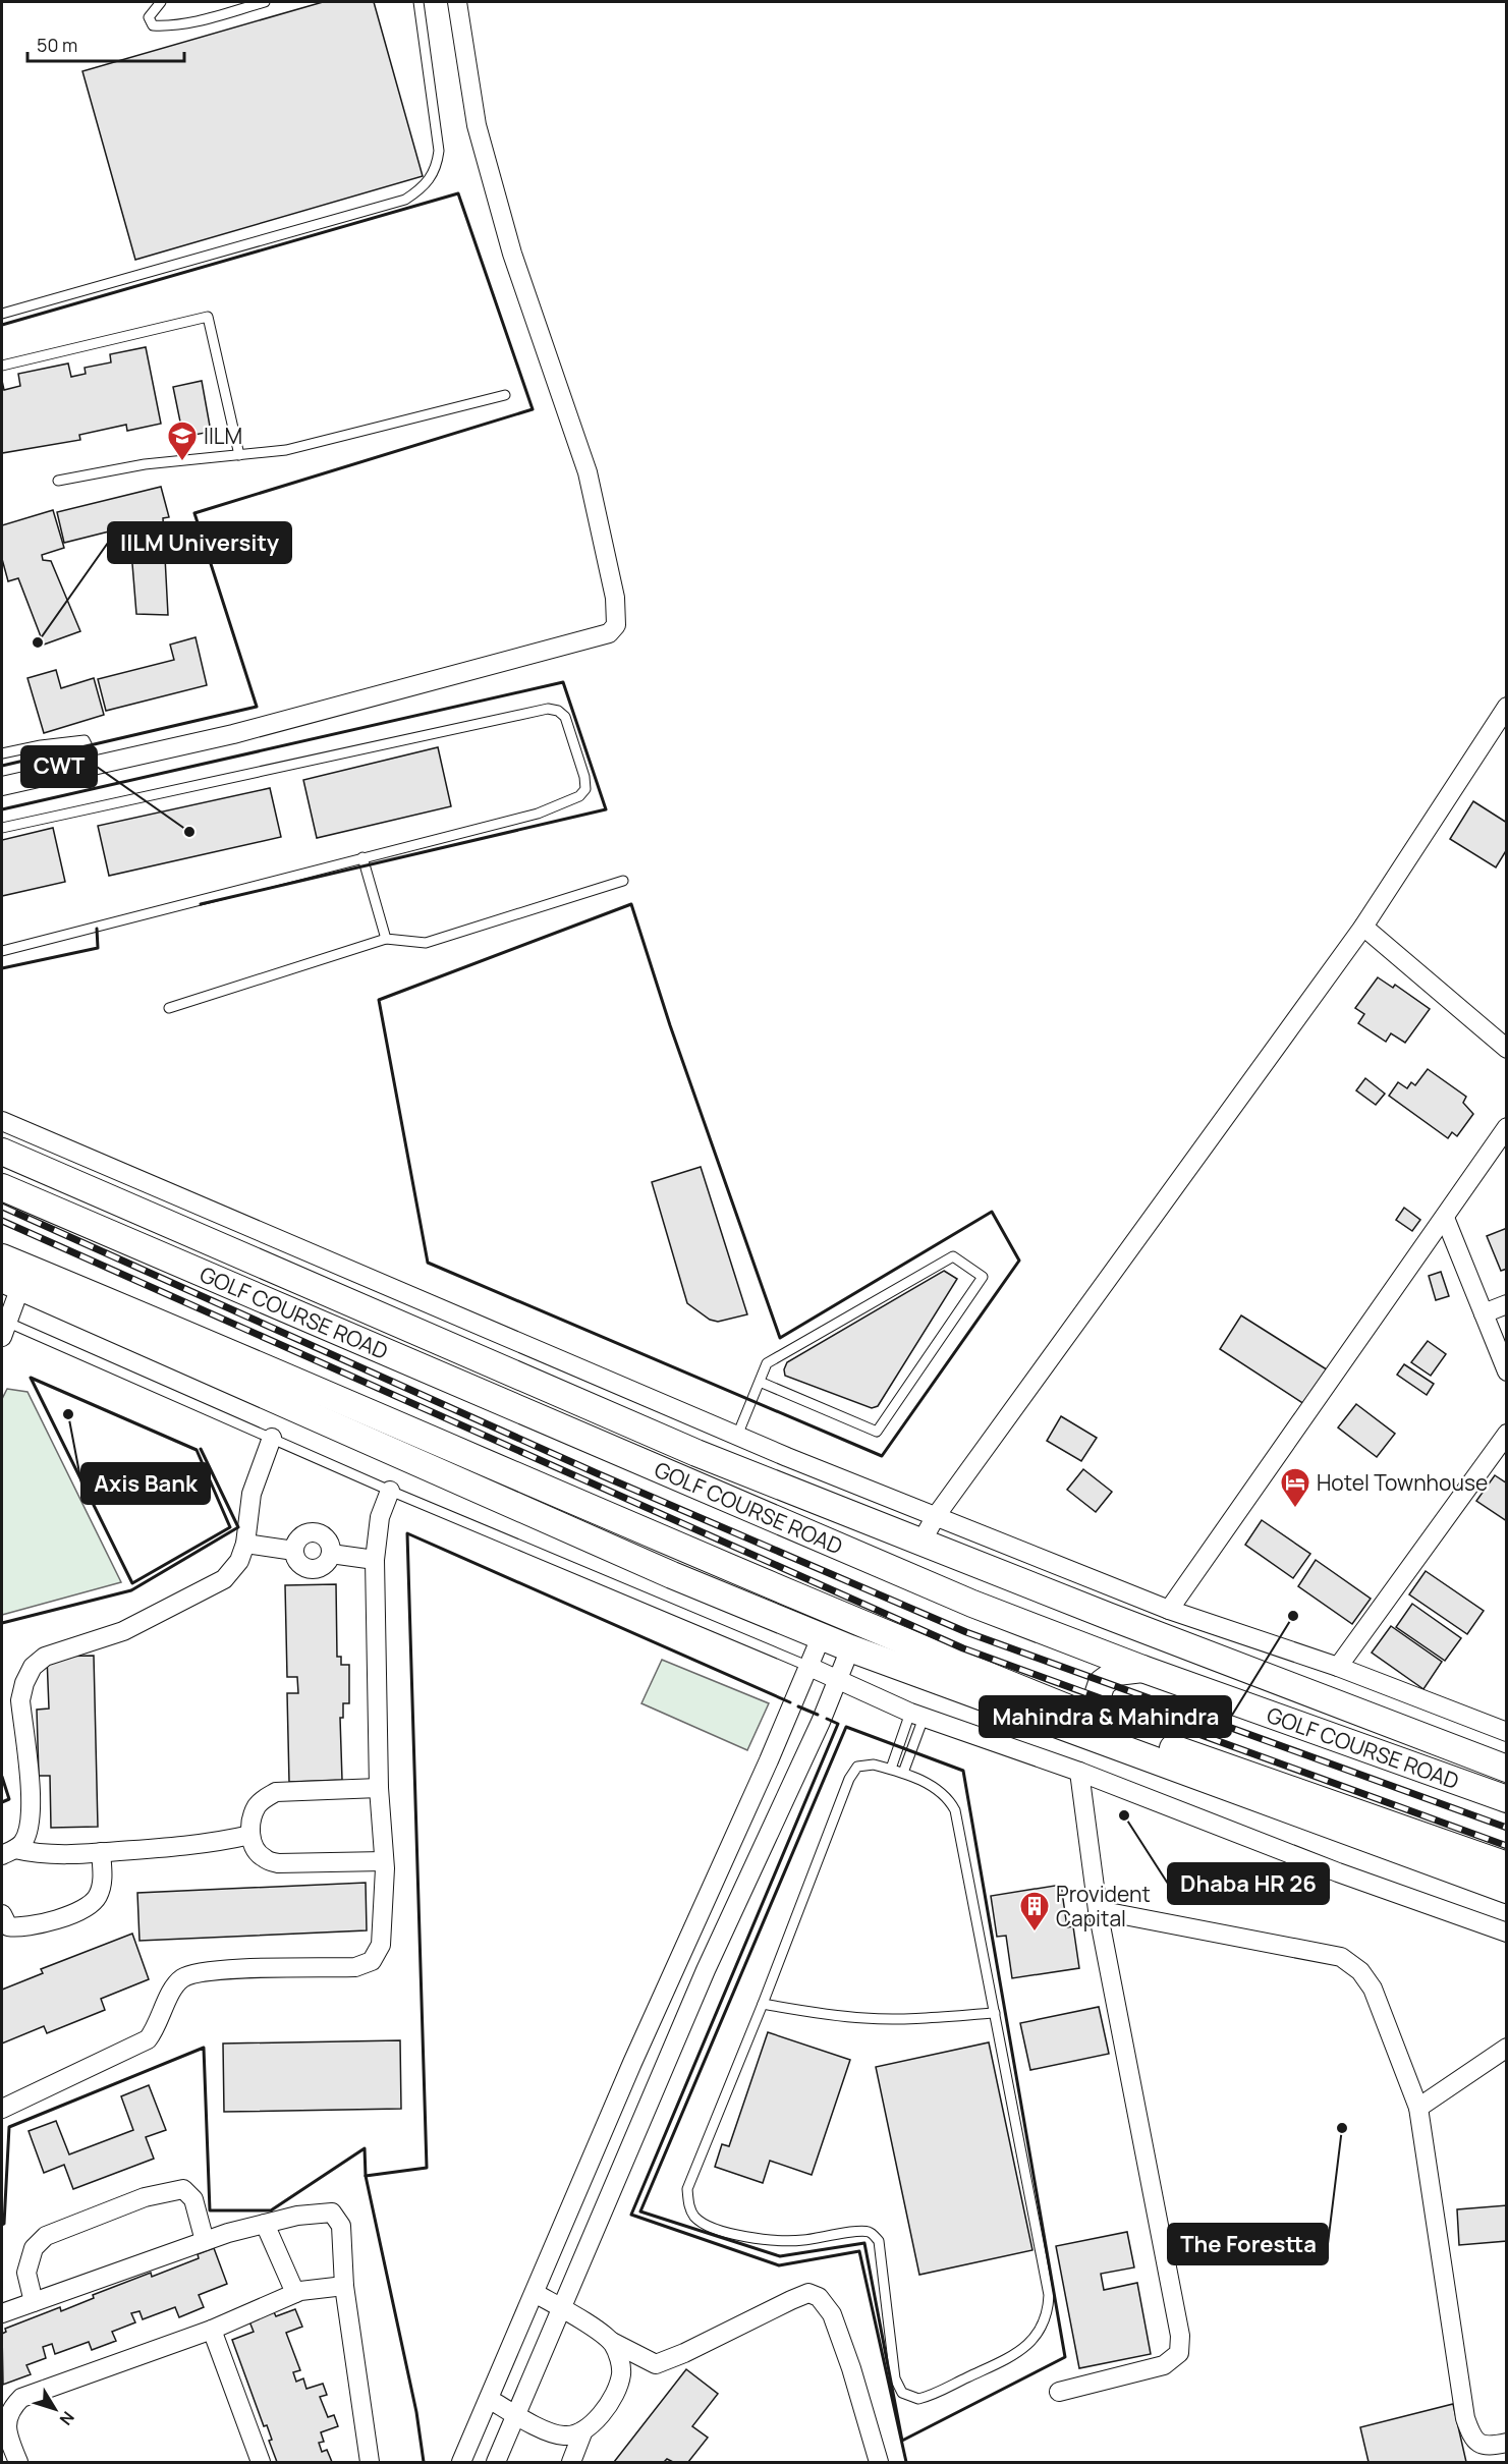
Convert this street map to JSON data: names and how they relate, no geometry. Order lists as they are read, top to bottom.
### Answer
{
  "streets": {
    "main road": ["GOLF COURSE ROAD"]
  },
  "places": {
    "school or university": ["IILM"],
    "other": [
      "IILM University",
      "CWT",
      "Axis Bank",
      "Mahindra & Mahindra",
      "Dhaba HR 26",
      "The Forestta"
    ],
    "hotel": ["Hotel Townhouse"],
    "building": ["Provident Capital"]
  },
  "scale_bar": "50 m",
  "north": "bottom right"
}
